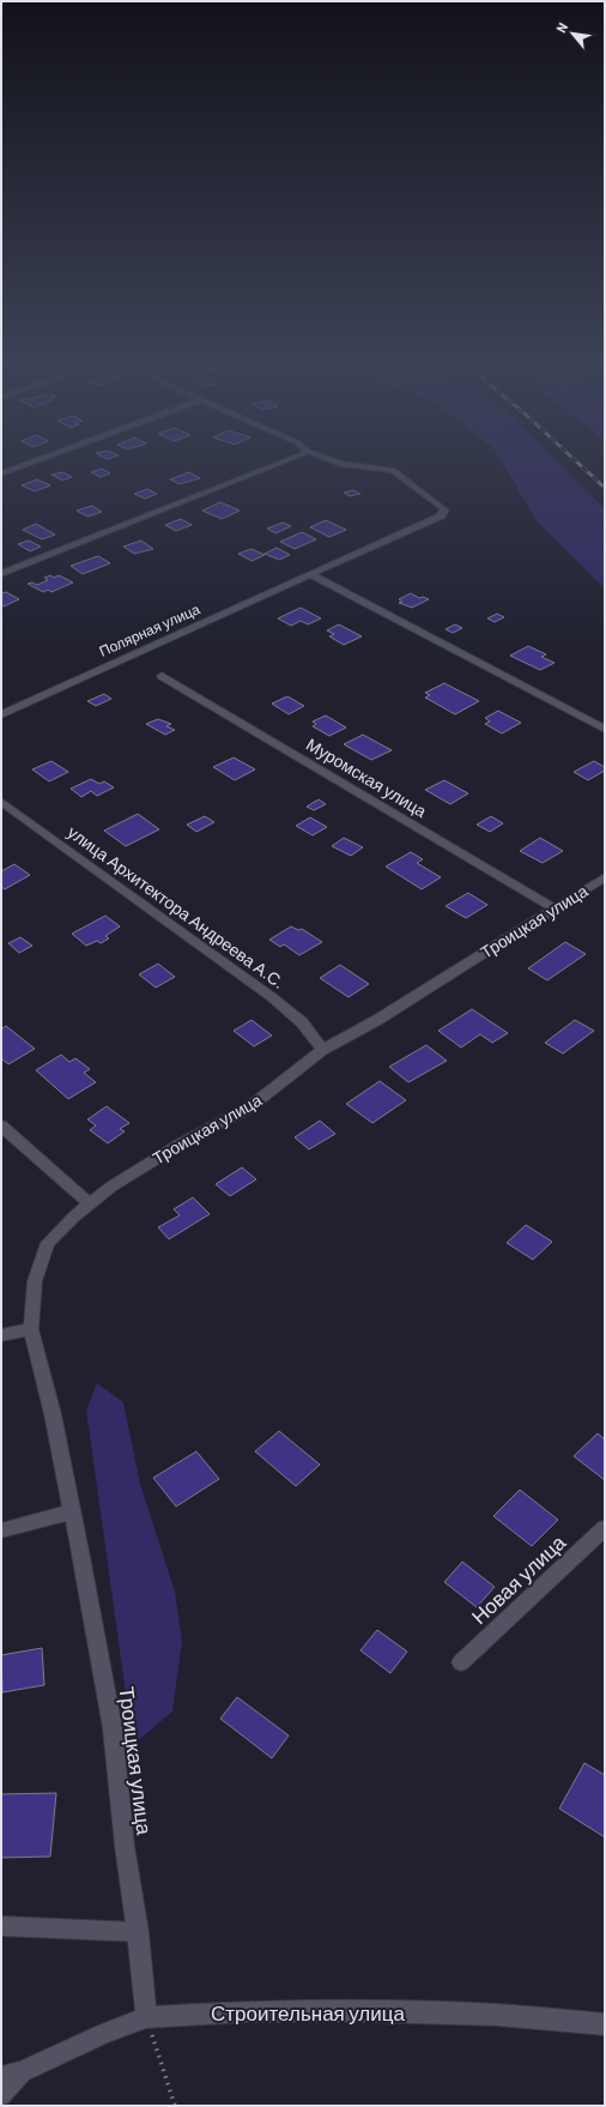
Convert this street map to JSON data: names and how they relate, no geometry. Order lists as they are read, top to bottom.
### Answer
{
  "streets": {
    "street": [
      "Полярная улица",
      "Муромская улица",
      "улица Архитектора Андреева А.С.",
      "Троицкая улица",
      "Новая улица",
      "Строительная улица"
    ]
  },
  "crossings": [
    ["Муромская улица", "Троицкая улица"],
    ["улица Архитектора Андреева А.С.", "Троицкая улица"],
    ["Троицкая улица", "Строительная улица"]
  ],
  "north": "top left"
}
